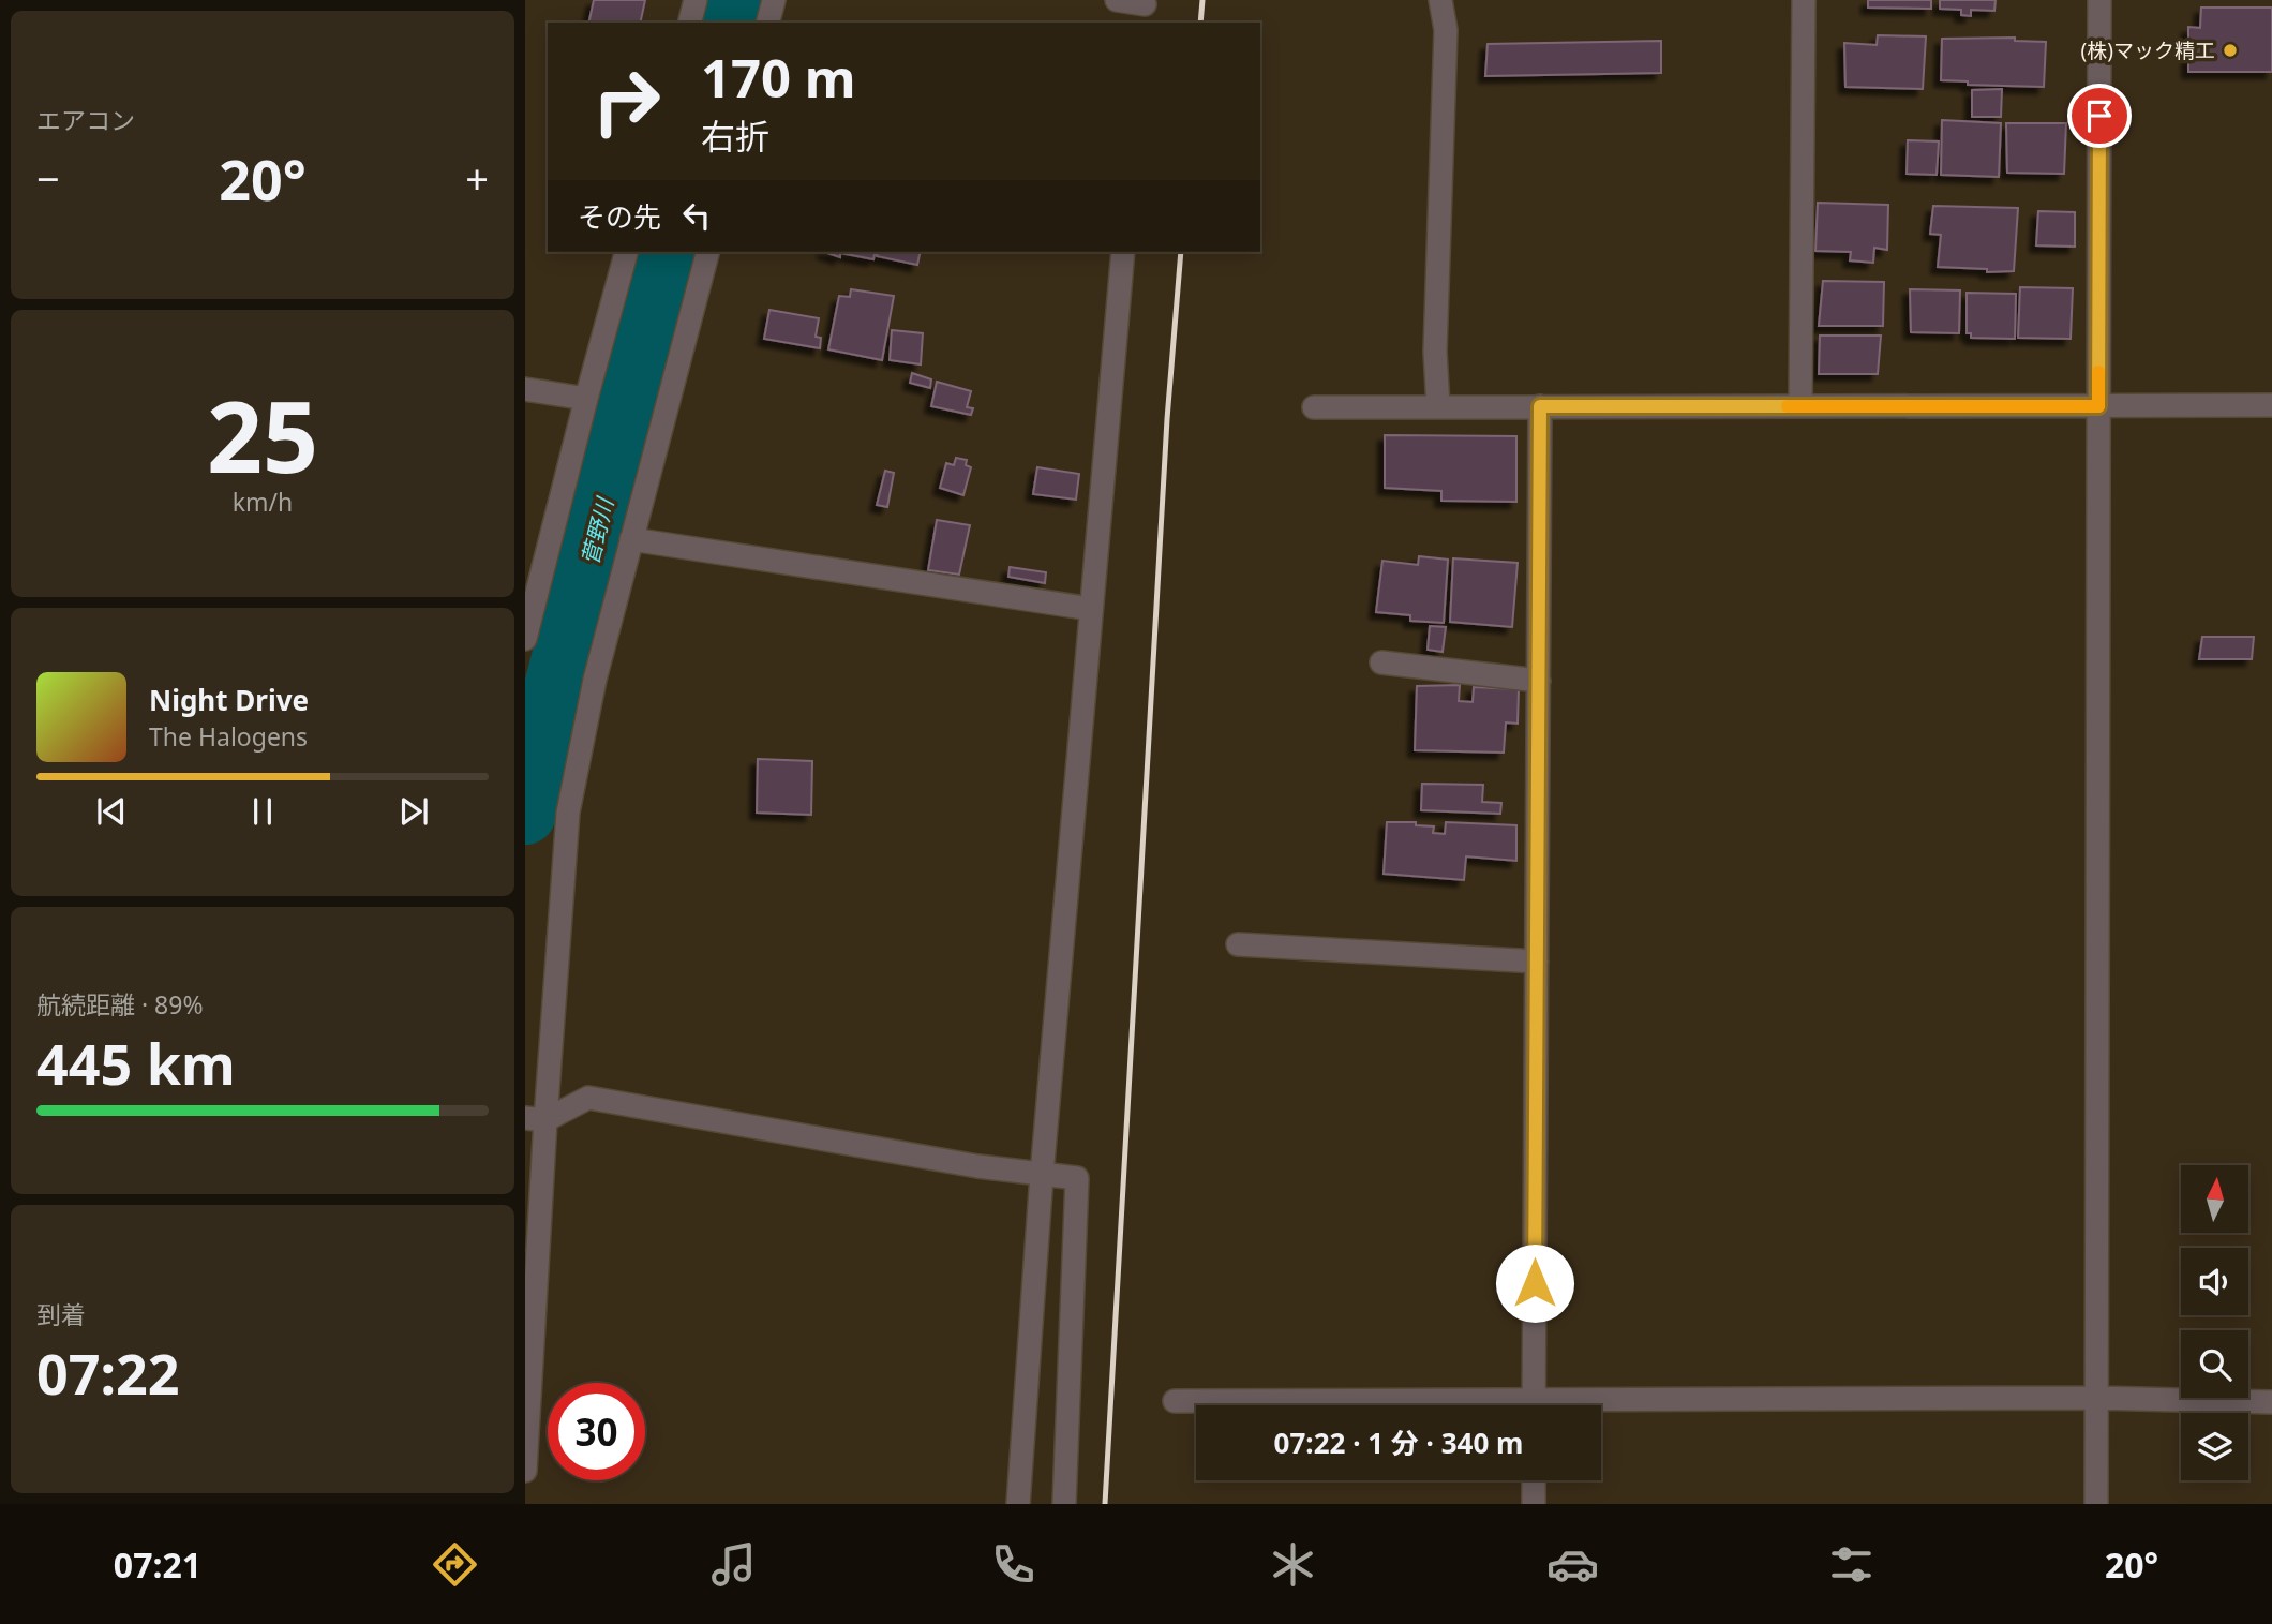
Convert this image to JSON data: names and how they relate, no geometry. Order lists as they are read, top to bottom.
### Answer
{
  "water": ["菅野川"],
  "places": ["(株)マック精工"],
  "north": "top",
  "page": {
    "tile": [
      "エアコン",
      ["25", "km/h"],
      ["航続距離 · 89%", "445 km"],
      ["到着", "07:22"]
    ],
    "turn": ["170 m", "右折"],
    "heat": ["−", "20°", "+"],
    "then": "その先",
    "song": ["Night Drive", "The Halogens"],
    "limit": "30",
    "trip": "07:22 · 1 分 · 340 m",
    "tabs": ["07:21", "20°"]
  }
}
